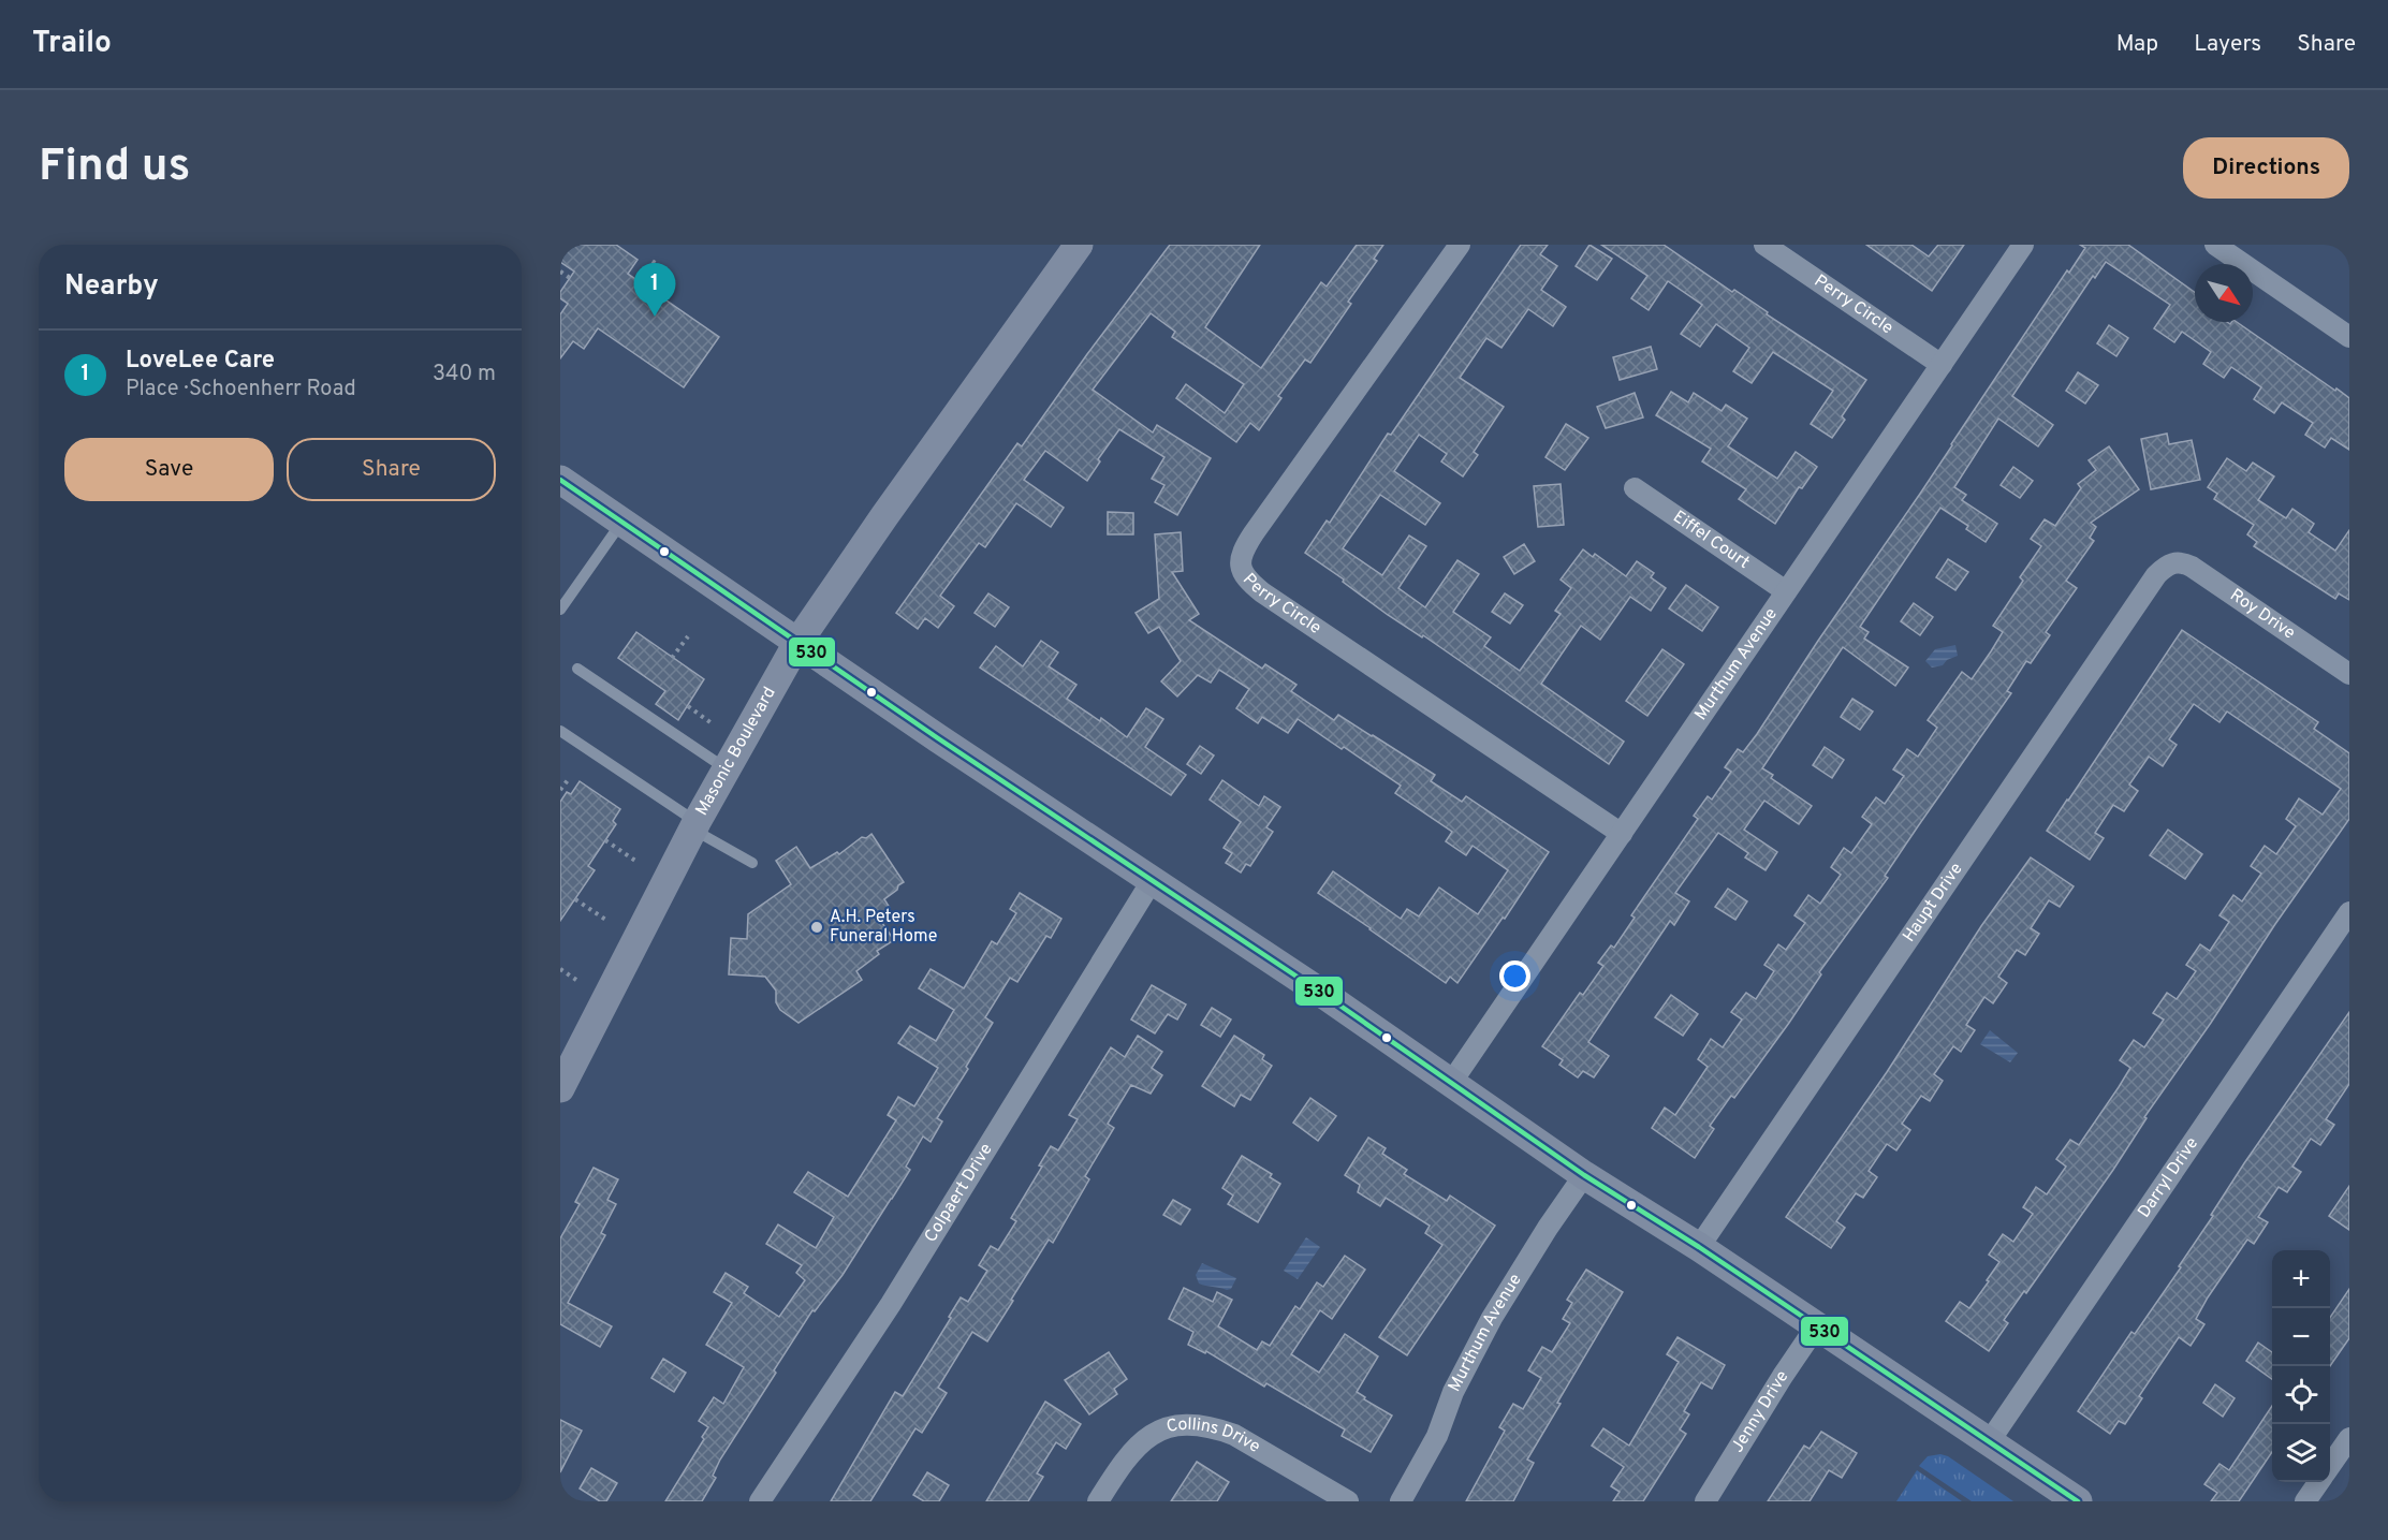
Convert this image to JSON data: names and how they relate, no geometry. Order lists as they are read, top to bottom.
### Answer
{
  "streets": {
    "main road": ["Masonic Boulevard"],
    "street": [
      "Perry Circle",
      "Eiffel Court",
      "Roy Drive",
      "Murthum Avenue",
      "Haupt Drive",
      "Darryl Drive",
      "Colpaert Drive",
      "Jenny Drive",
      "Collins Drive"
    ]
  },
  "crossings": [
    ["Perry Circle", "Murthum Avenue"],
    ["Eiffel Court", "Murthum Avenue"],
    ["Roy Drive", "Haupt Drive"]
  ],
  "places": ["A.H. Peters Funeral Home"],
  "lines": ["transit line 530"],
  "north": "bottom right",
  "page": {
    "header": "Trailo",
    "nav": ["Map", "Layers", "Share"],
    "buttons": [
      "Directions",
      ["Save", "Share"]
    ],
    "title": "Find us",
    "heading": "Nearby",
    "pins": "1",
    "list": [
      {
        "mark": "1",
        "name": "LoveLee Care",
        "note": "Place · Schoenherr Road",
        "value": "340 m"
      }
    ],
    "map_buttons": ["+", "−"]
  }
}
